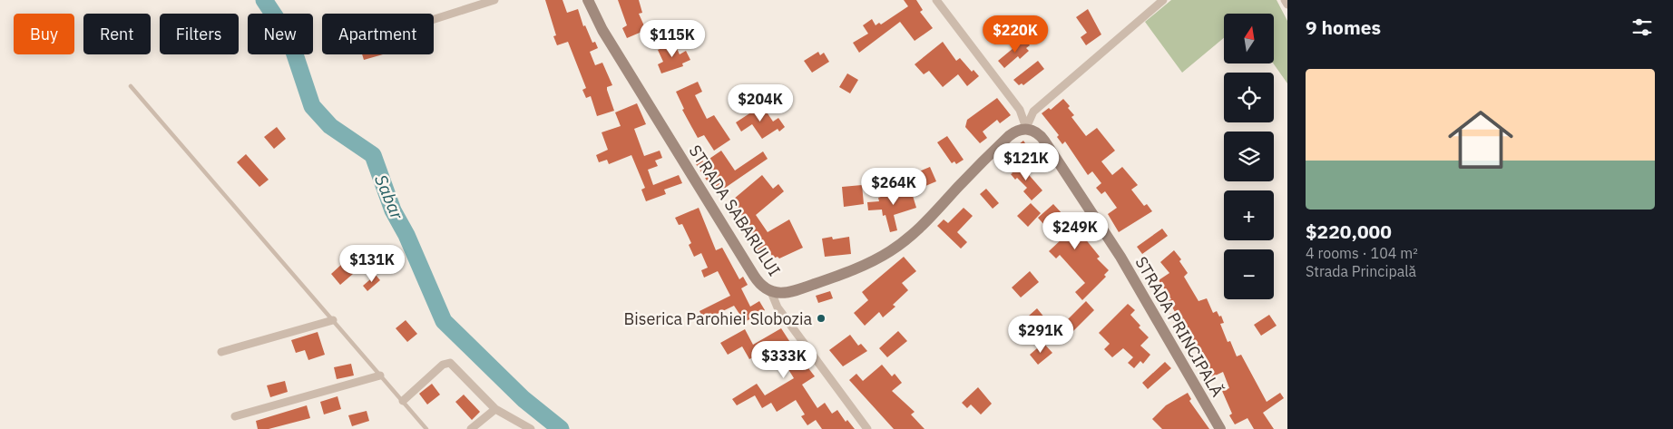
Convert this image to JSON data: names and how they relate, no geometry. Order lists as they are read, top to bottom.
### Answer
{
  "streets": {
    "main road": ["STRADA SABARULUI", "STRADA PRINCIPALĂ"]
  },
  "water": ["Sabar"],
  "places": ["Biserica Parohiei Slobozia"],
  "north": "top",
  "page": {
    "heading": "9 homes",
    "map_buttons": ["+", "−"],
    "chip": [
      "Buy",
      "Rent",
      "Filters",
      "New",
      "Apartment"
    ],
    "price": [
      "$220K",
      "$115K",
      "$204K",
      "$121K",
      "$264K",
      "$249K",
      "$131K",
      "$291K",
      "$333K"
    ],
    "list": [
      {
        "name": "$220,000",
        "note": "4 rooms · 104 m² · Strada Principală"
      }
    ]
  }
}
